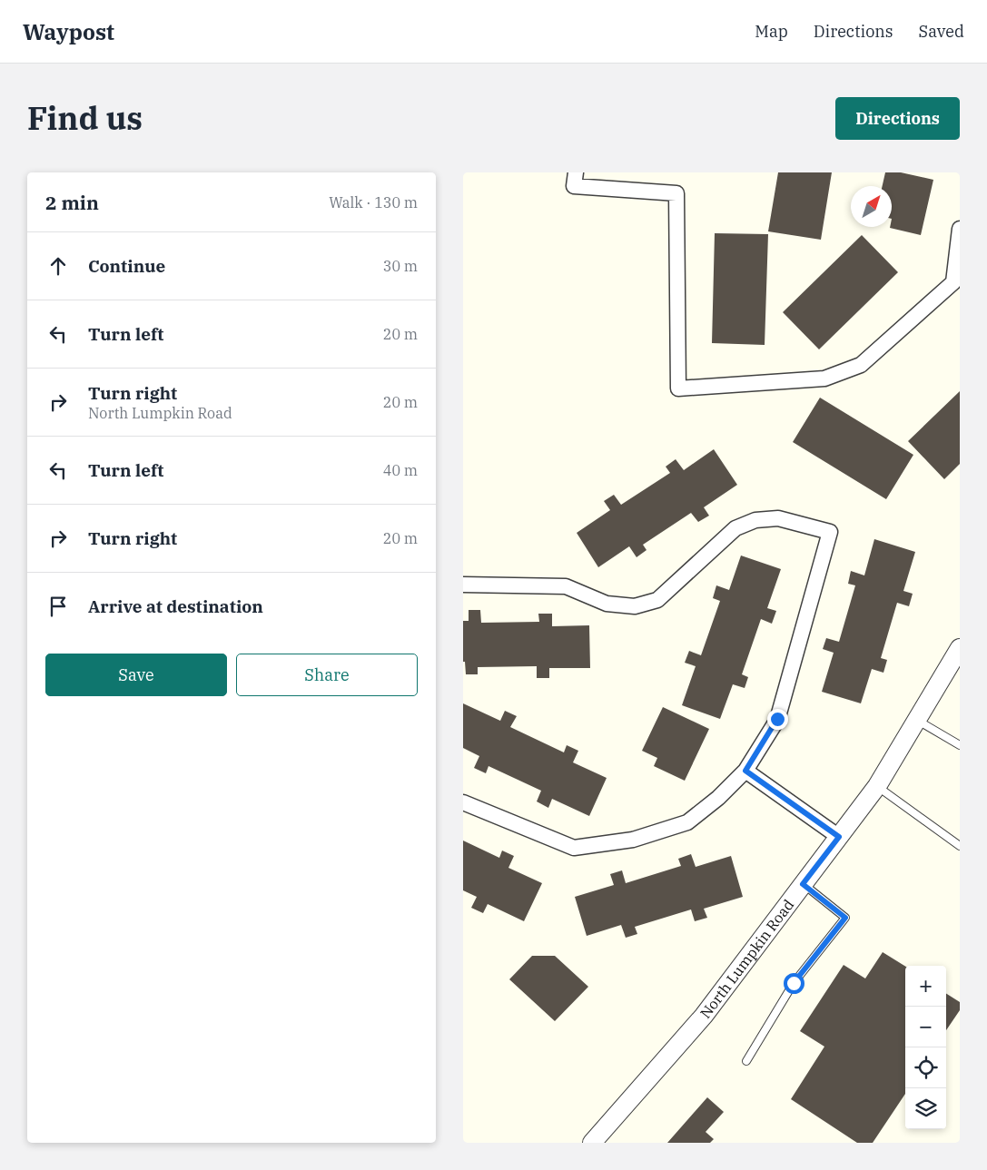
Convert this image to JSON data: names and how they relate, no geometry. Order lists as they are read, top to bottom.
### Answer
{
  "streets": {
    "street": ["North Lumpkin Road"]
  },
  "north": "top right",
  "page": {
    "header": "Waypost",
    "nav": ["Map", "Directions", "Saved"],
    "title": "Find us",
    "buttons": [
      "Directions",
      ["Save", "Share"]
    ],
    "heading": ["2 min", "Walk · 130 m"],
    "list": [
      ["Continue", "30 m"],
      ["Turn left", "20 m"],
      ["Turn right", "North Lumpkin Road", "20 m"],
      ["Turn left", "40 m"],
      ["Turn right", "20 m"],
      "Arrive at destination"
    ],
    "map_buttons": ["+", "−"]
  }
}
